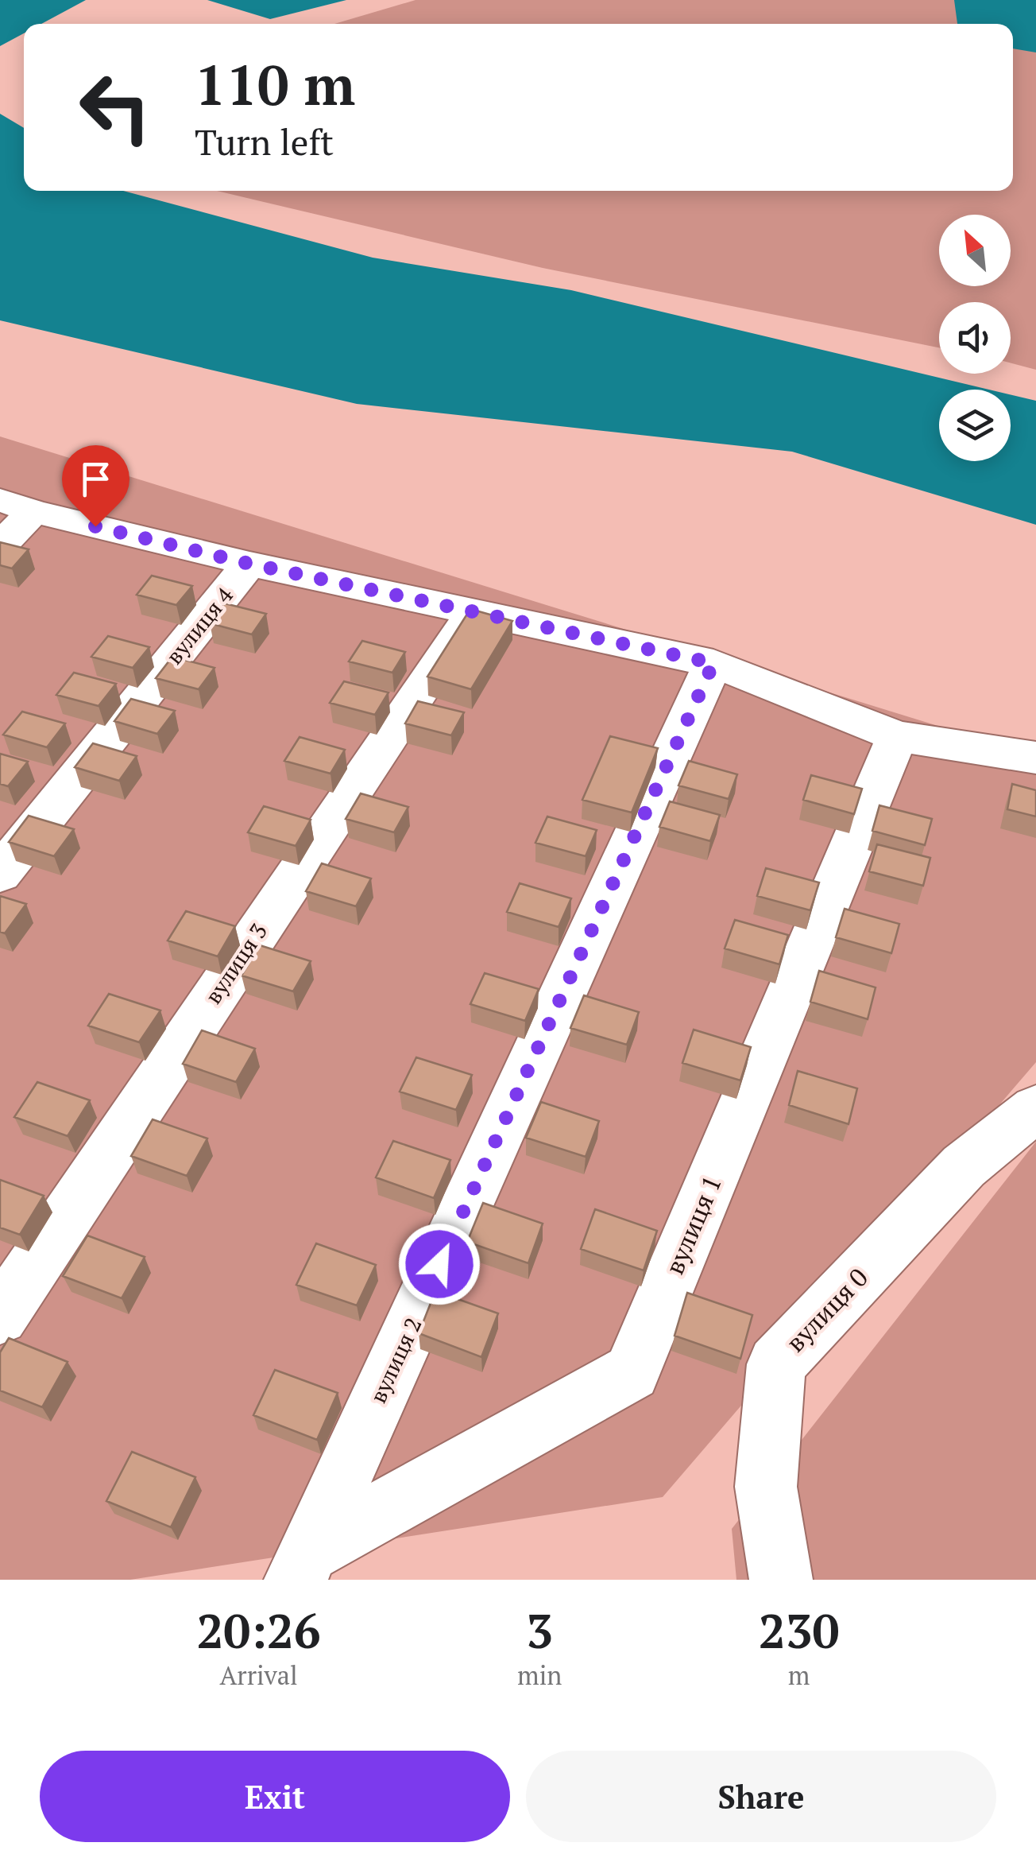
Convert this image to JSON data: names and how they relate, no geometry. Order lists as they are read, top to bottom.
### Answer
{
  "streets": {
    "street": [
      "вулиця 4",
      "вулиця 3",
      "вулиця 1",
      "вулиця 0",
      "вулиця 2"
    ]
  },
  "crossings": [
    ["вулиця 1", "вулиця 2"]
  ],
  "north": "top left",
  "page": {
    "turn": ["110 m", "Turn left"],
    "eta": [
      "20:26",
      "Arrival",
      "3",
      "min",
      "230",
      "m"
    ],
    "buttons": ["Exit", "Share"]
  }
}
